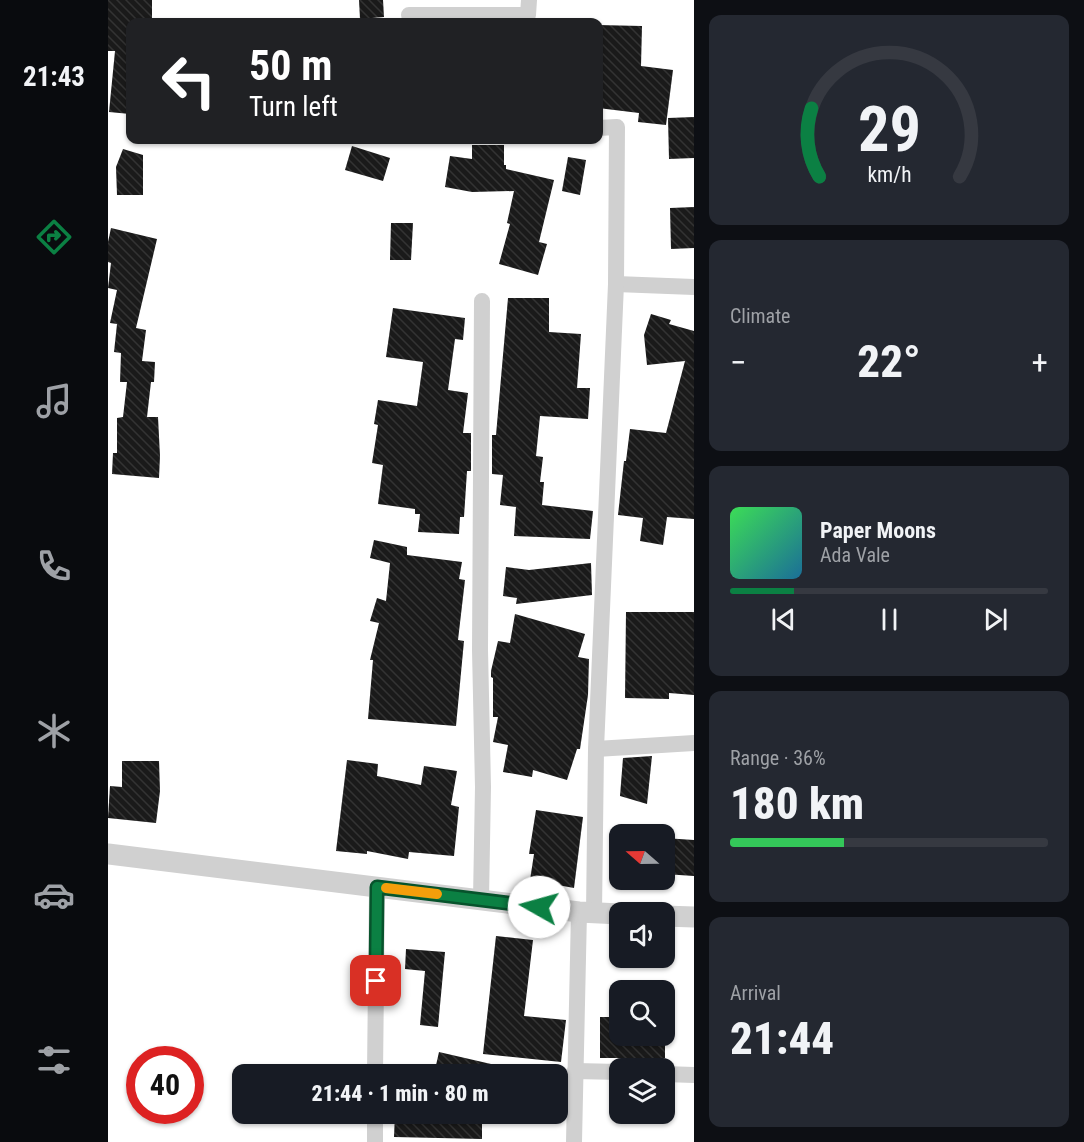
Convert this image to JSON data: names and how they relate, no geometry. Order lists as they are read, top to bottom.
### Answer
{
  "north": "left",
  "page": {
    "tabs": "21:43",
    "turn": ["50 m", "Turn left"],
    "tile": [
      "Climate",
      ["Range · 36%", "180 km"],
      ["Arrival", "21:44"]
    ],
    "heat": ["−", "22°", "+"],
    "song": ["Paper Moons", "Ada Vale"],
    "limit": "40",
    "trip": "21:44 · 1 min · 80 m",
    "gauge": ["29", "km/h"]
  }
}
